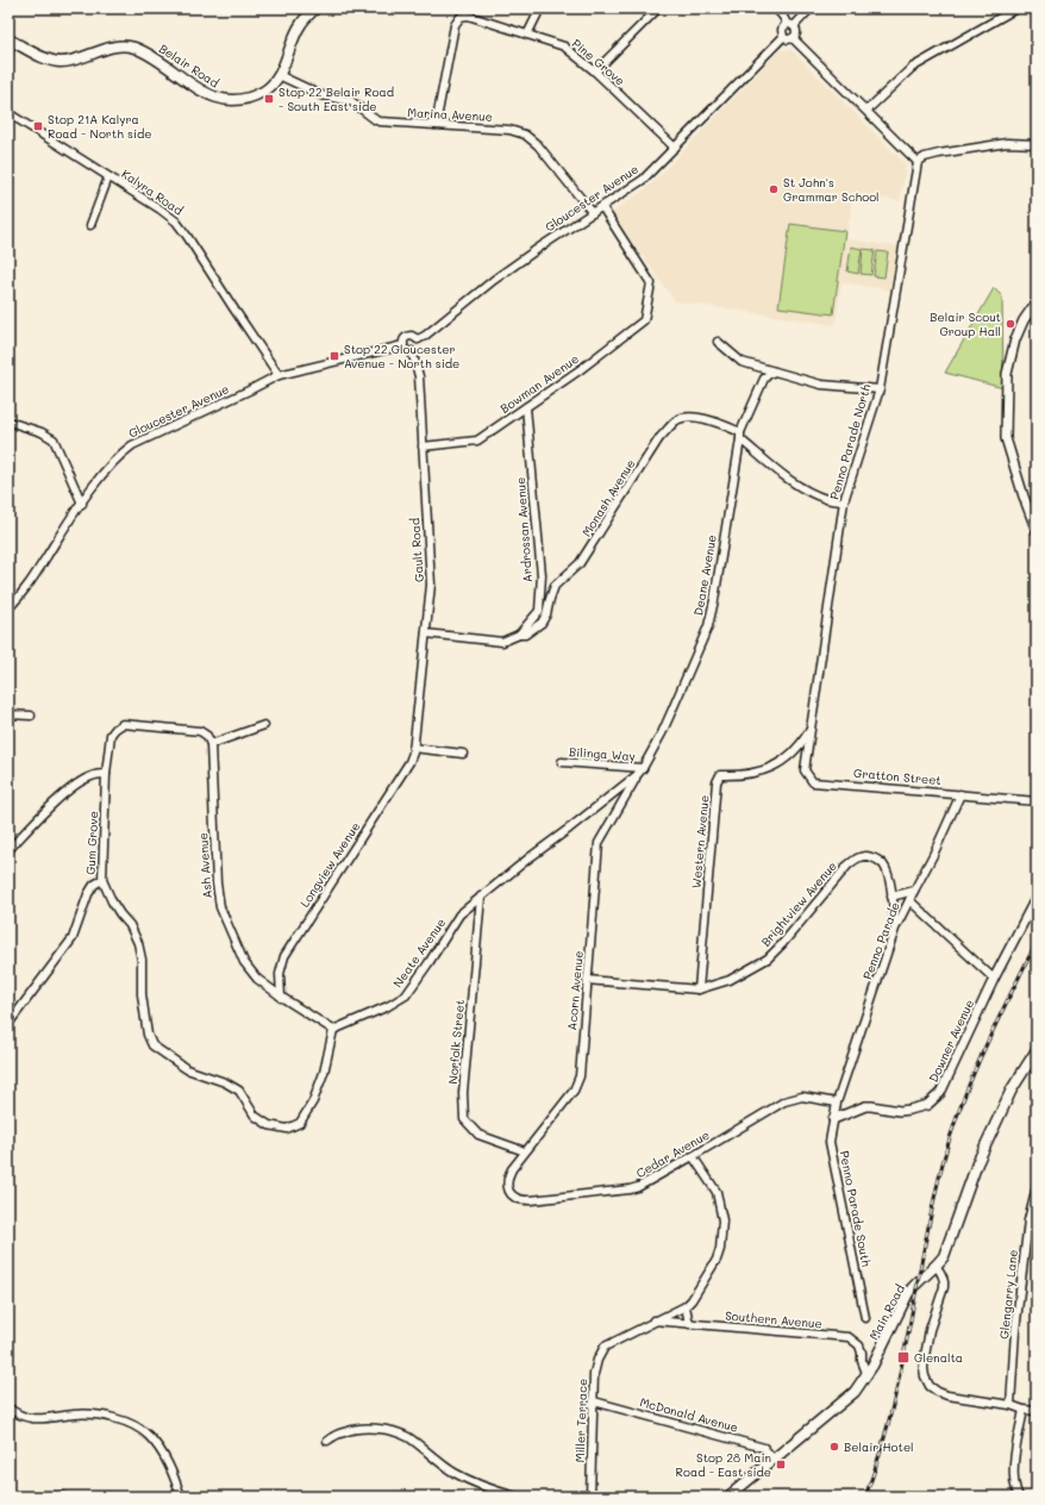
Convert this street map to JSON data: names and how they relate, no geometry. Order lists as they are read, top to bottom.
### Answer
{
  "streets": {
    "main road": ["Belair Road", "Main Road"],
    "street": [
      "Pine Grove",
      "Marina Avenue",
      "Kalyra Road",
      "Gloucester Avenue",
      "Bowman Avenue",
      "Penno Parade North",
      "Monash Avenue",
      "Ardrossan Avenue",
      "Gault Road",
      "Deane Avenue",
      "Bilinga Way",
      "Gratton Street",
      "Western Avenue",
      "Gum Grove",
      "Longview Avenue",
      "Ash Avenue",
      "Brightview Avenue",
      "Penno Parade",
      "Neate Avenue",
      "Acorn Avenue",
      "Downer Avenue",
      "Norfolk Street",
      "Cedar Avenue",
      "Penno Parade South",
      "Glengarry Lane",
      "Southern Avenue",
      "McDonald Avenue",
      "Miller Terrace"
    ]
  },
  "crossings": [
    ["Pine Grove", "Marina Avenue"],
    ["Pine Grove", "Gloucester Avenue"],
    ["Belair Road", "Marina Avenue"],
    ["Marina Avenue", "Gloucester Avenue"],
    ["Kalyra Road", "Gloucester Avenue"],
    ["Gloucester Avenue", "Bowman Avenue"],
    ["Gloucester Avenue", "Gault Road"],
    ["Bowman Avenue", "Ardrossan Avenue"],
    ["Bowman Avenue", "Gault Road"],
    ["Penno Parade North", "Monash Avenue"],
    ["Penno Parade North", "Gratton Street"],
    ["Penno Parade North", "Western Avenue"],
    ["Monash Avenue", "Ardrossan Avenue"],
    ["Monash Avenue", "Deane Avenue"],
    ["Gault Road", "Longview Avenue"],
    ["Deane Avenue", "Bilinga Way"],
    ["Deane Avenue", "Neate Avenue"],
    ["Bilinga Way", "Neate Avenue"],
    ["Gratton Street", "Western Avenue"],
    ["Gratton Street", "Penno Parade"],
    ["Western Avenue", "Brightview Avenue"],
    ["Gum Grove", "Ash Avenue"],
    ["Longview Avenue", "Ash Avenue"],
    ["Ash Avenue", "Neate Avenue"],
    ["Brightview Avenue", "Penno Parade"],
    ["Brightview Avenue", "Acorn Avenue"],
    ["Penno Parade", "Cedar Avenue"],
    ["Penno Parade", "Penno Parade South"],
    ["Neate Avenue", "Acorn Avenue"],
    ["Neate Avenue", "Norfolk Street"],
    ["Acorn Avenue", "Norfolk Street"],
    ["Acorn Avenue", "Cedar Avenue"],
    ["Downer Avenue", "Penno Parade South"],
    ["Cedar Avenue", "Penno Parade South"],
    ["Main Road", "Southern Avenue"],
    ["Main Road", "McDonald Avenue"],
    ["Southern Avenue", "Miller Terrace"],
    ["McDonald Avenue", "Miller Terrace"]
  ],
  "places": {
    "transit": [
      "Stop 22 Belair Road - South East side",
      "Stop 21A Kalyra Road - North side",
      "Stop 22 Gloucester Avenue - North side",
      "Glenalta",
      "Stop 28 Main Road - East side"
    ],
    "other": ["St John's Grammar School", "Belair Scout Group Hall", "Belair Hotel"]
  }
}
